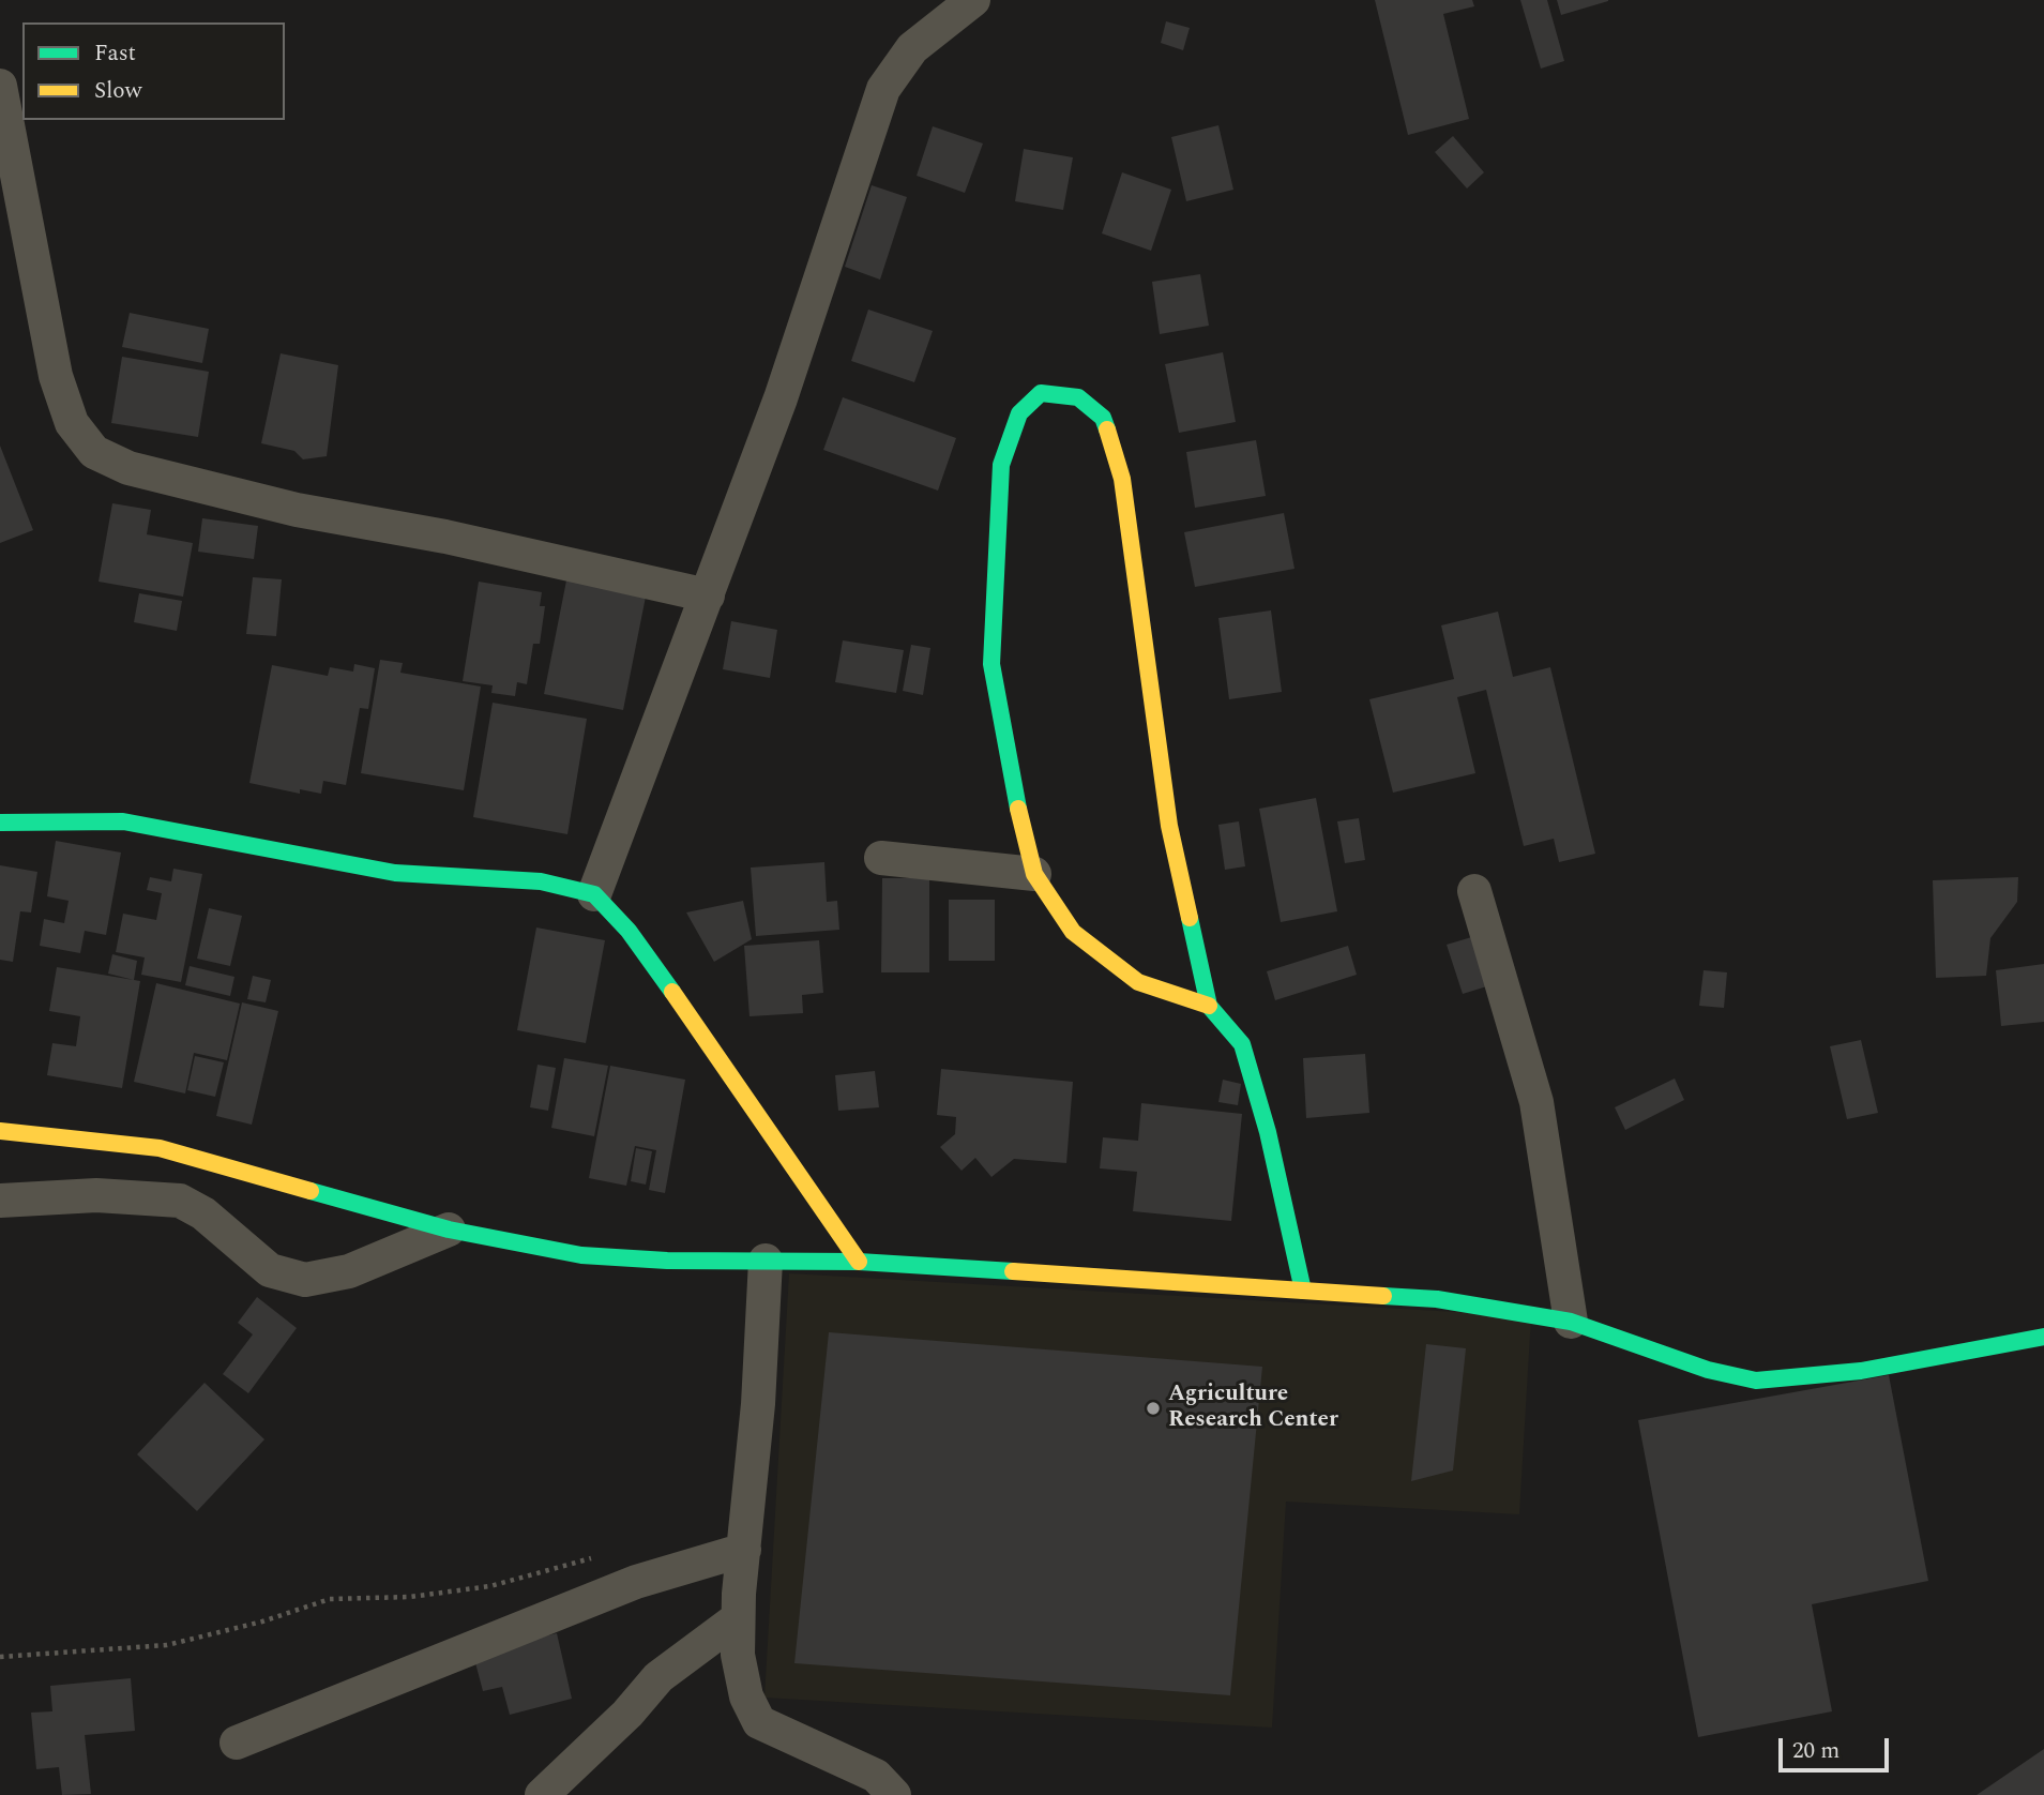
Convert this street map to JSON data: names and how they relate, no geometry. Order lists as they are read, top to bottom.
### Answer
{
  "places": ["Agriculture Research Center"],
  "legend": ["Fast", "Slow"],
  "scale_bar": "20 m"
}
